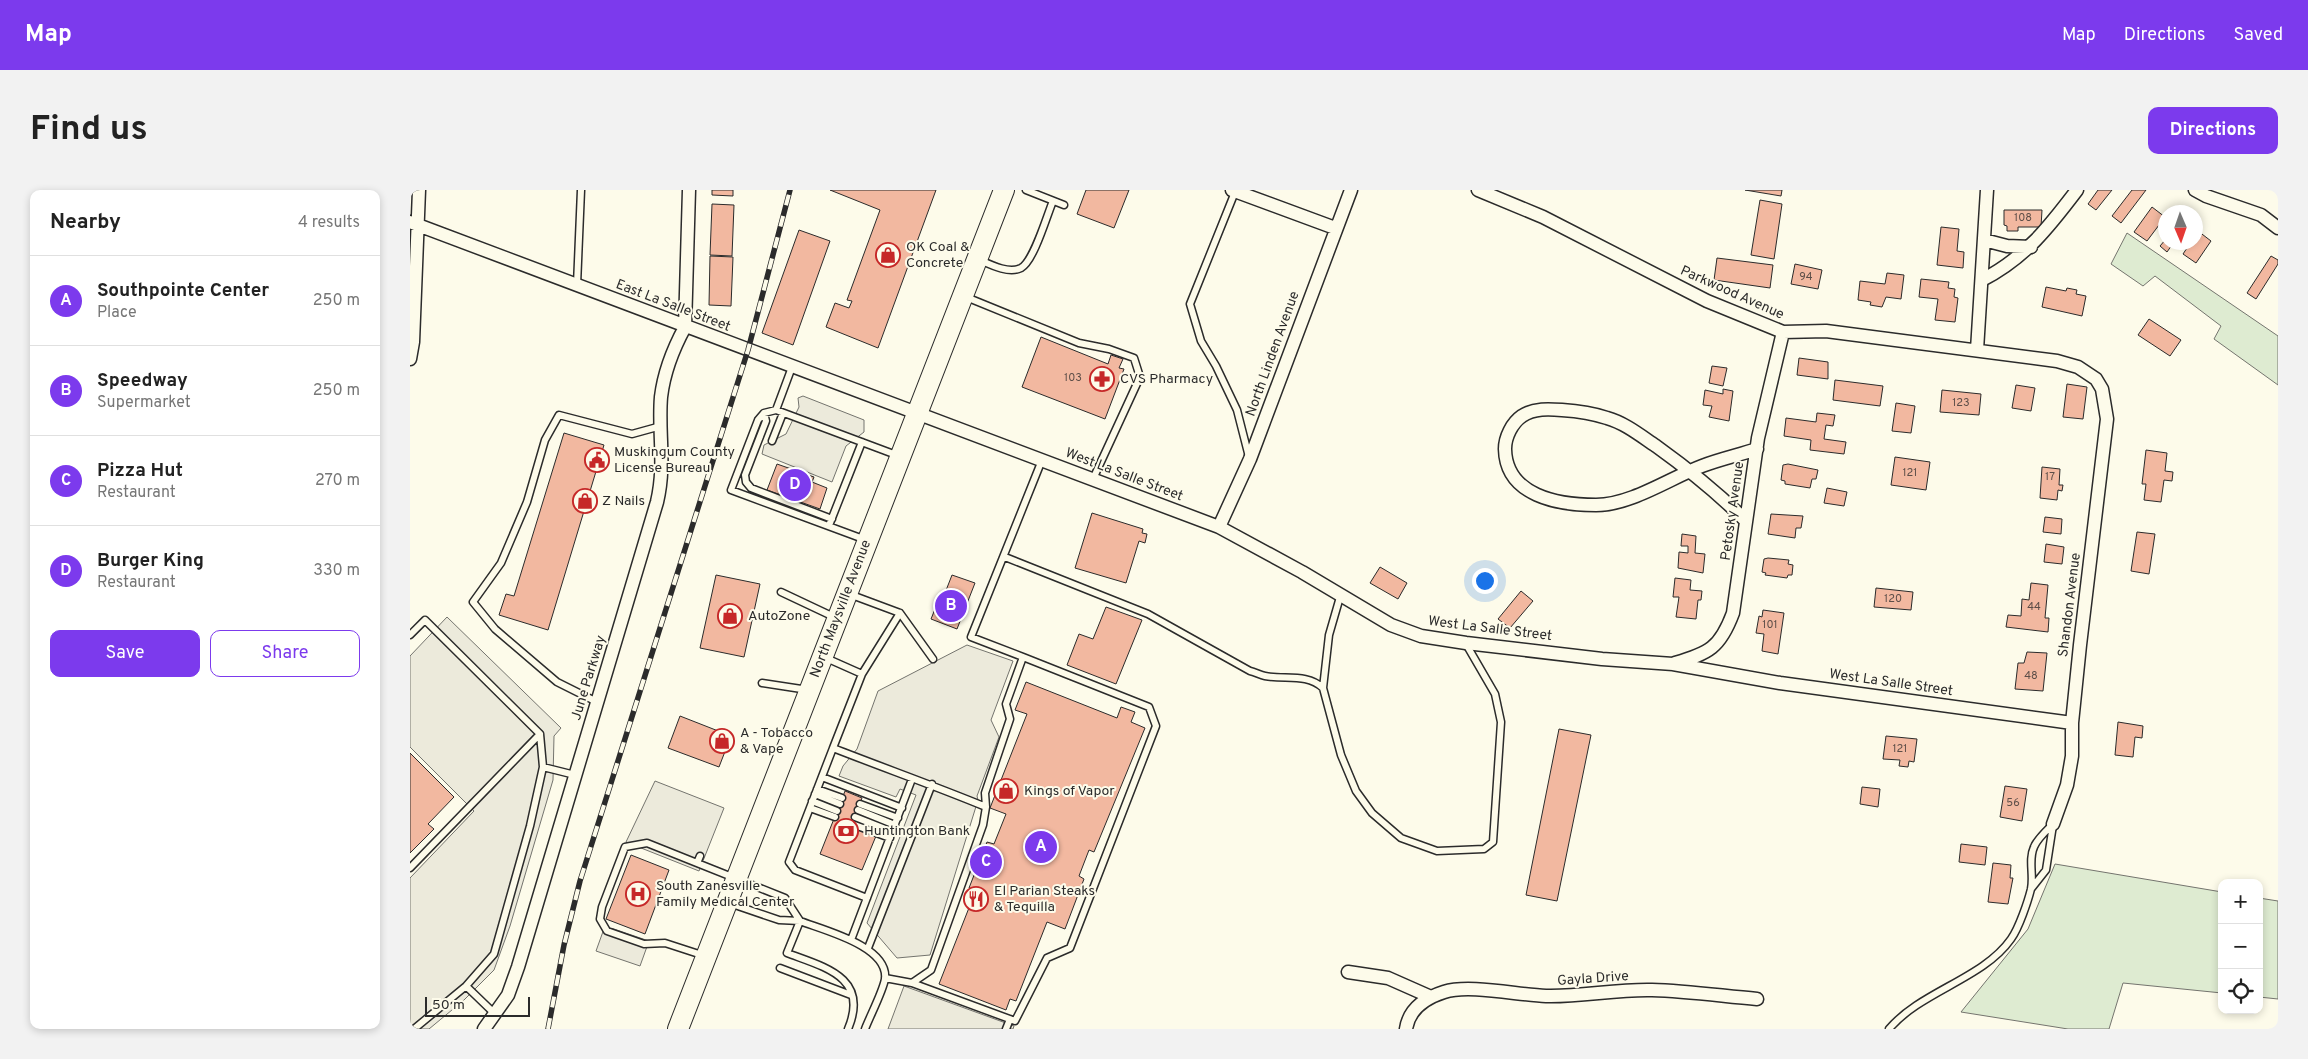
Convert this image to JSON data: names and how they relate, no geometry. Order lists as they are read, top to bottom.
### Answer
{
  "streets": {
    "main road": ["North Maysville Avenue"],
    "street": [
      "Parkwood Avenue",
      "East La Salle Street",
      "North Linden Avenue",
      "West La Salle Street",
      "Petosky Avenue",
      "Shandon Avenue",
      "June Parkway",
      "Gayla Drive"
    ]
  },
  "crossings": [
    ["Parkwood Avenue", "Petosky Avenue"],
    ["Parkwood Avenue", "Shandon Avenue"],
    ["East La Salle Street", "West La Salle Street"],
    ["East La Salle Street", "North Maysville Avenue"],
    ["East La Salle Street", "June Parkway"],
    ["North Linden Avenue", "West La Salle Street"],
    ["West La Salle Street", "Petosky Avenue"],
    ["West La Salle Street", "Shandon Avenue"],
    ["West La Salle Street", "North Maysville Avenue"]
  ],
  "places": {
    "shop": [
      "OK Coal & Concrete",
      "Z Nails",
      "AutoZone",
      "A - Tobacco & Vape",
      "Kings of Vapor"
    ],
    "pharmacy": ["CVS Pharmacy"],
    "public building": ["Muskingum County License Bureau"],
    "bank": ["Huntington Bank"],
    "hospital": ["South Zanesville Family Medical Center"],
    "restaurant": ["El Parian Steaks & Tequilla"]
  },
  "house_numbers": [
    "108",
    "94",
    "103",
    "123",
    "121",
    "17",
    "120",
    "44",
    "101",
    "48",
    "121",
    "56"
  ],
  "scale_bar": "50 m",
  "north": "bottom",
  "page": {
    "header": "Map",
    "nav": ["Map", "Directions", "Saved"],
    "buttons": [
      "Directions",
      ["Save", "Share"]
    ],
    "title": "Find us",
    "heading": ["Nearby", "4 results"],
    "list": [
      {
        "mark": "A",
        "name": "Southpointe Center",
        "note": "Place",
        "value": "250 m"
      },
      {
        "mark": "B",
        "name": "Speedway",
        "note": "Supermarket",
        "value": "250 m"
      },
      {
        "mark": "C",
        "name": "Pizza Hut",
        "note": "Restaurant",
        "value": "270 m"
      },
      {
        "mark": "D",
        "name": "Burger King",
        "note": "Restaurant",
        "value": "330 m"
      }
    ],
    "pins": [
      "D",
      "B",
      "A",
      "C"
    ],
    "map_buttons": ["+", "−"],
    "scale": "50 m"
  }
}
